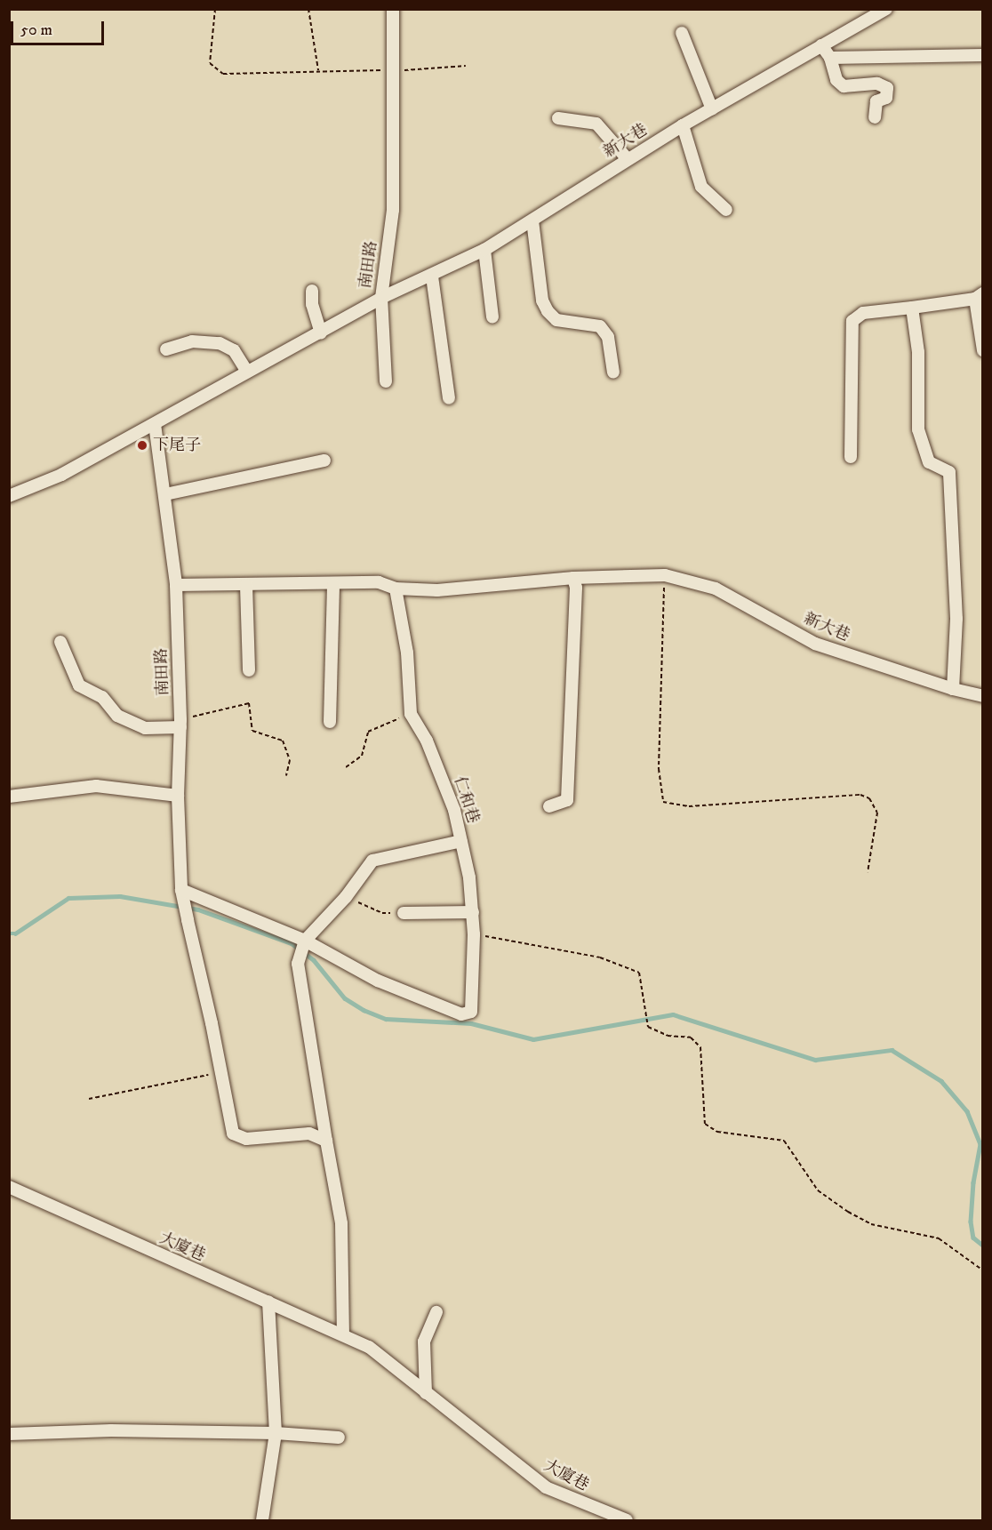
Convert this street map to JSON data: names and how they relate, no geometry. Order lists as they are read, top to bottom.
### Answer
{
  "streets": {
    "street": [
      "新大巷",
      "南田路",
      "仁和巷",
      "大廈巷"
    ]
  },
  "crossings": [
    ["新大巷", "南田路"]
  ],
  "places": ["下尾子"],
  "scale_bar": "50 m"
}
